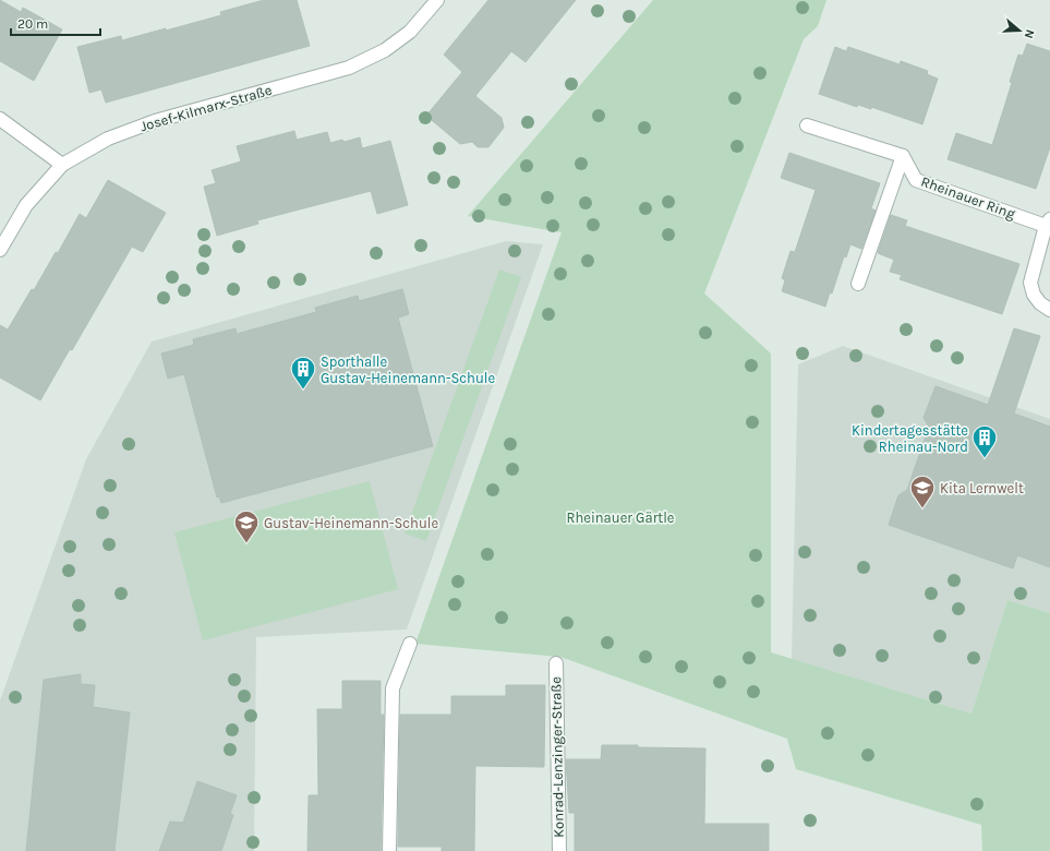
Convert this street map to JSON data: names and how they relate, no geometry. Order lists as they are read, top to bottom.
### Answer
{
  "streets": {
    "street": ["Josef-Kilmarx-Straße", "Rheinauer Ring", "Konrad-Lenzinger-Straße"]
  },
  "parks": ["Rheinauer Gärtle"],
  "places": {
    "building": ["Sporthalle Gustav-Heinemann-Schule", "Kindertagesstätte Rheinau-Nord"],
    "school or university": ["Kita Lernwelt", "Gustav-Heinemann-Schule"]
  },
  "scale_bar": "20 m",
  "north": "right"
}
